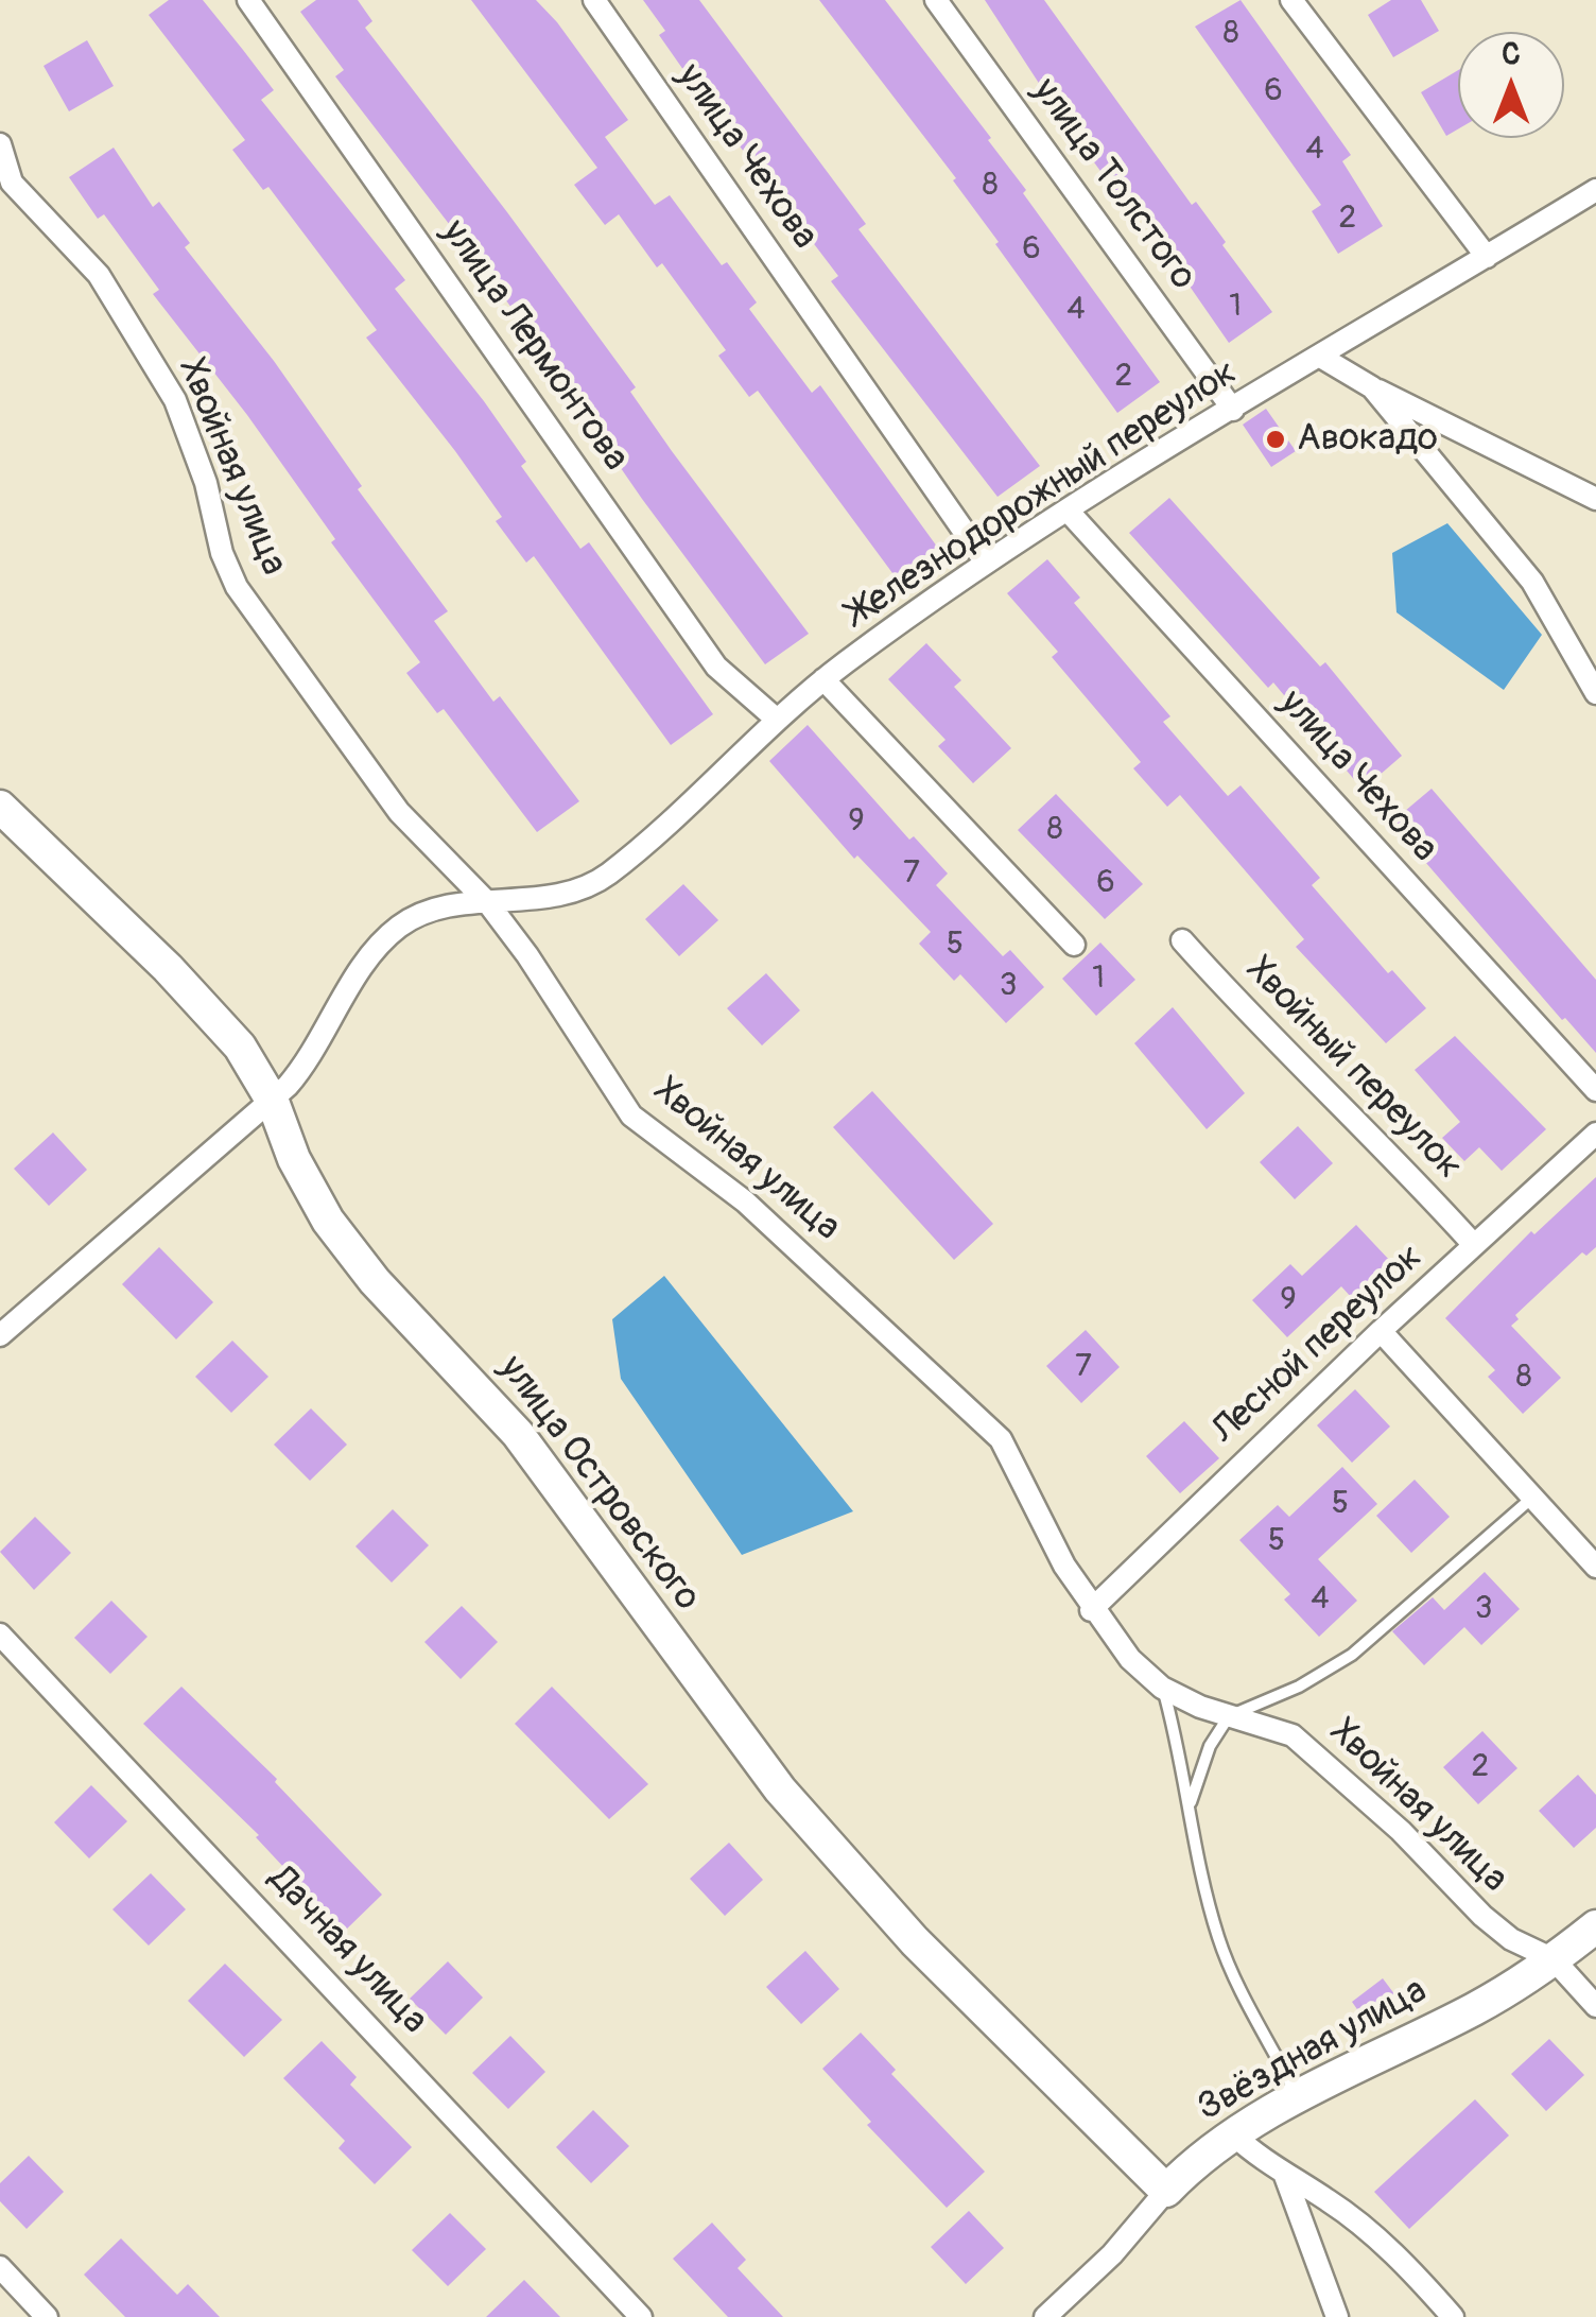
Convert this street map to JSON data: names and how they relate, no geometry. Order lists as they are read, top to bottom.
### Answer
{
  "streets": {
    "street": [
      "улица Чехова",
      "улица Толстого",
      "улица Лермонтова",
      "Хвойная улица",
      "Железнодорожный переулок",
      "Хвойный переулок",
      "Лесной переулок",
      "улица Островского",
      "Дачная улица",
      "Звёздная улица"
    ]
  },
  "crossings": [
    ["улица Чехова", "Железнодорожный переулок"],
    ["улица Толстого", "Железнодорожный переулок"],
    ["улица Лермонтова", "Железнодорожный переулок"],
    ["Хвойная улица", "Железнодорожный переулок"],
    ["Хвойная улица", "Лесной переулок"],
    ["Хвойная улица", "Звёздная улица"],
    ["Железнодорожный переулок", "улица Островского"],
    ["Хвойный переулок", "Лесной переулок"],
    ["улица Островского", "Звёздная улица"]
  ],
  "places": ["Авокадо"],
  "house_numbers": [
    "8",
    "6",
    "4",
    "8",
    "2",
    "6",
    "1",
    "4",
    "2",
    "9",
    "8",
    "7",
    "6",
    "5",
    "1",
    "3",
    "9",
    "7",
    "8",
    "5",
    "5",
    "4",
    "3",
    "2"
  ],
  "north": "top"
}
